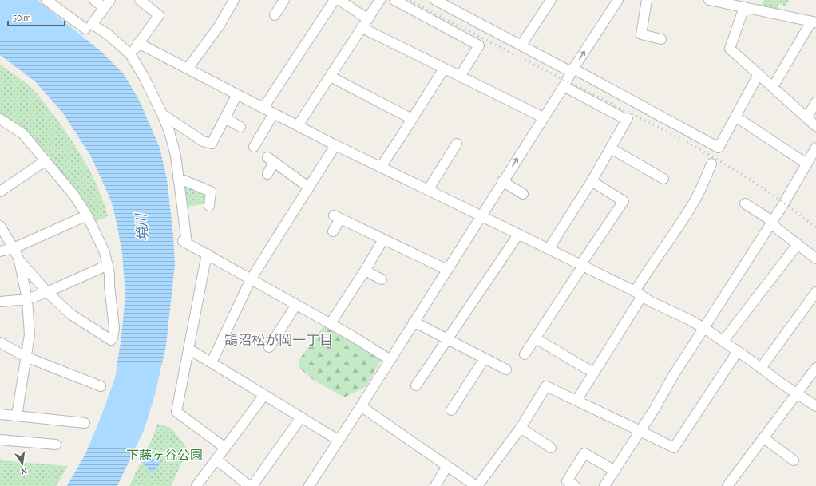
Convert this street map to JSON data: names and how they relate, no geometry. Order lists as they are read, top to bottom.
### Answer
{
  "districts": ["鵠沼松が岡一丁目"],
  "water": ["境川"],
  "parks": ["下藤ヶ谷公園"],
  "scale_bar": "50 m",
  "north": "bottom"
}
